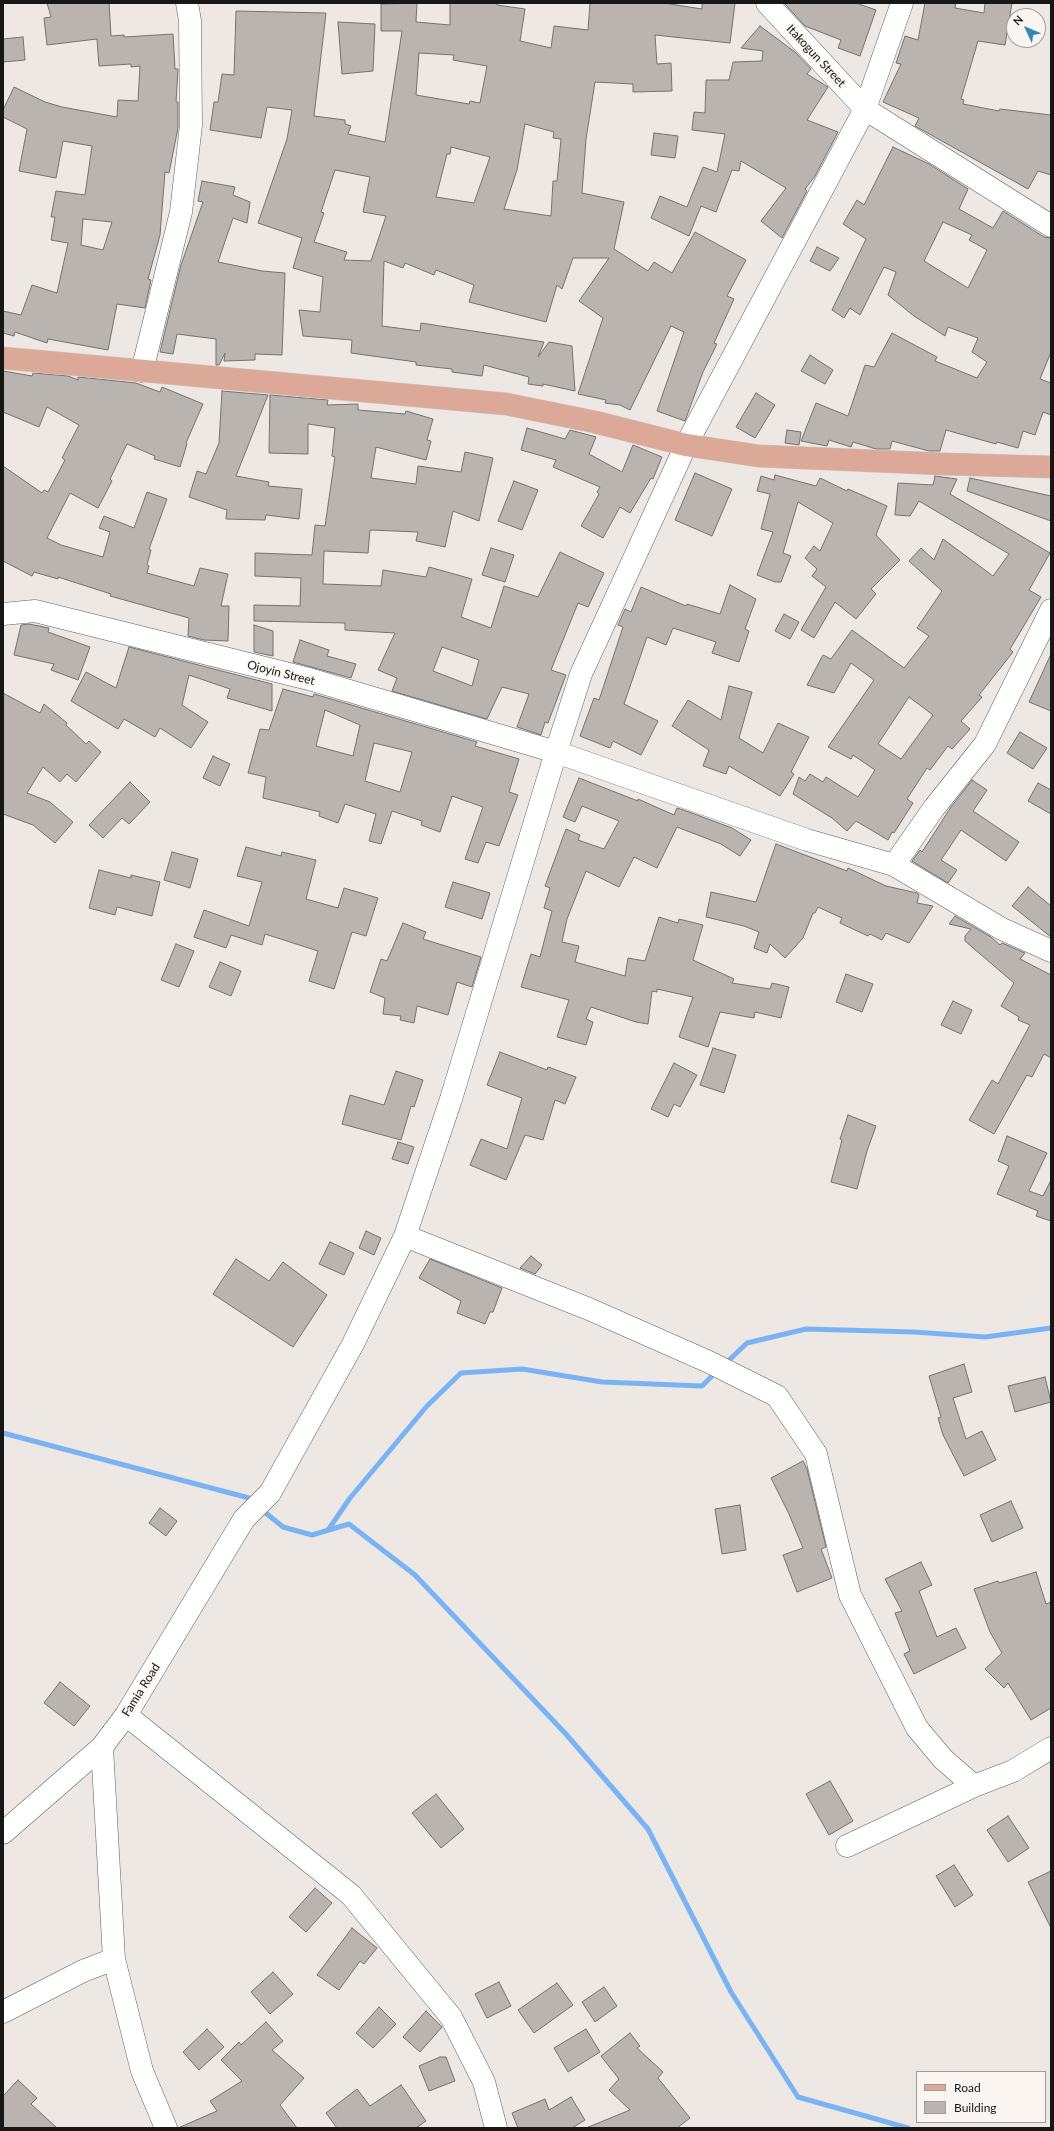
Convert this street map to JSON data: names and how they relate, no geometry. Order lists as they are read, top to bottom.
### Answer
{
  "streets": {
    "street": ["Itakogun Street", "Ojoyin Street", "Famia Road"]
  },
  "crossings": [
    ["Itakogun Street", "Famia Road"],
    ["Ojoyin Street", "Famia Road"]
  ],
  "legend": ["Road", "Building"],
  "north": "top left"
}
